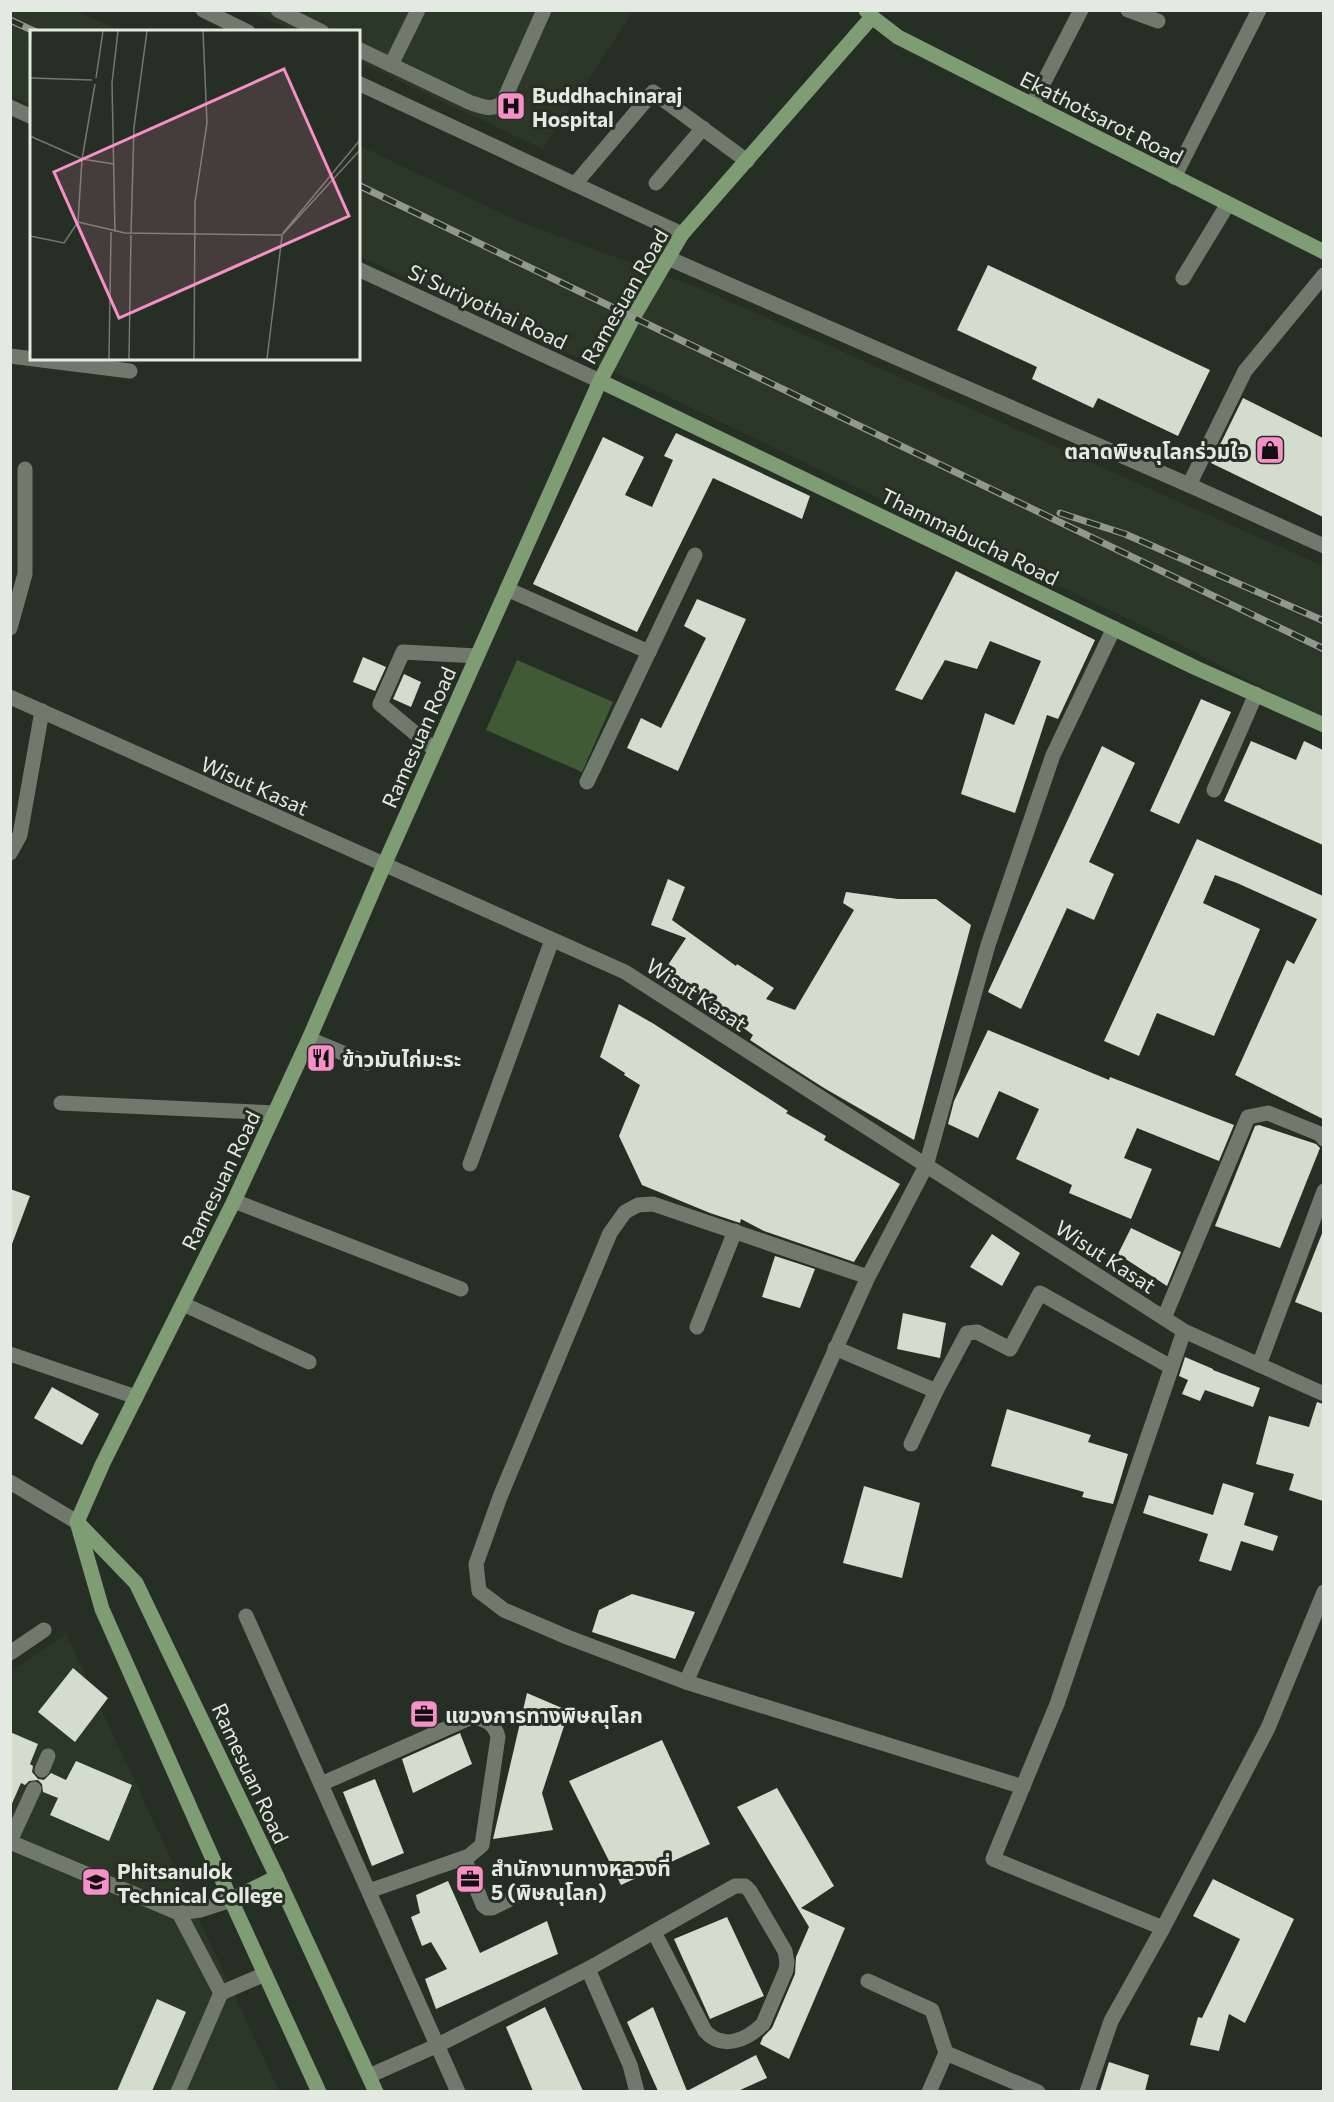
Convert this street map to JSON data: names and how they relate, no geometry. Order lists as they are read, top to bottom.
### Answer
{
  "streets": {
    "main road": ["Ekathotsarot Road", "Ramesuan Road", "Thammabucha Road"],
    "street": ["Si Suriyothai Road", "Wisut Kasat"]
  },
  "crossings": [
    ["Ekathotsarot Road", "Ramesuan Road"],
    ["Ramesuan Road", "Si Suriyothai Road"],
    ["Ramesuan Road", "Thammabucha Road"],
    ["Ramesuan Road", "Wisut Kasat"],
    ["Si Suriyothai Road", "Thammabucha Road"]
  ],
  "places": {
    "hospital": ["Buddhachinaraj Hospital"],
    "shop": ["ตลาดพิษณุโลกร่วมใจ"],
    "restaurant": ["ข้าวมันไก่มะระ"],
    "office": ["แขวงการทางพิษณุโลก", "สำนักงานทางหลวงที่ 5 (พิษณุโลก)"],
    "school or university": ["Phitsanulok Technical College"]
  }
}
